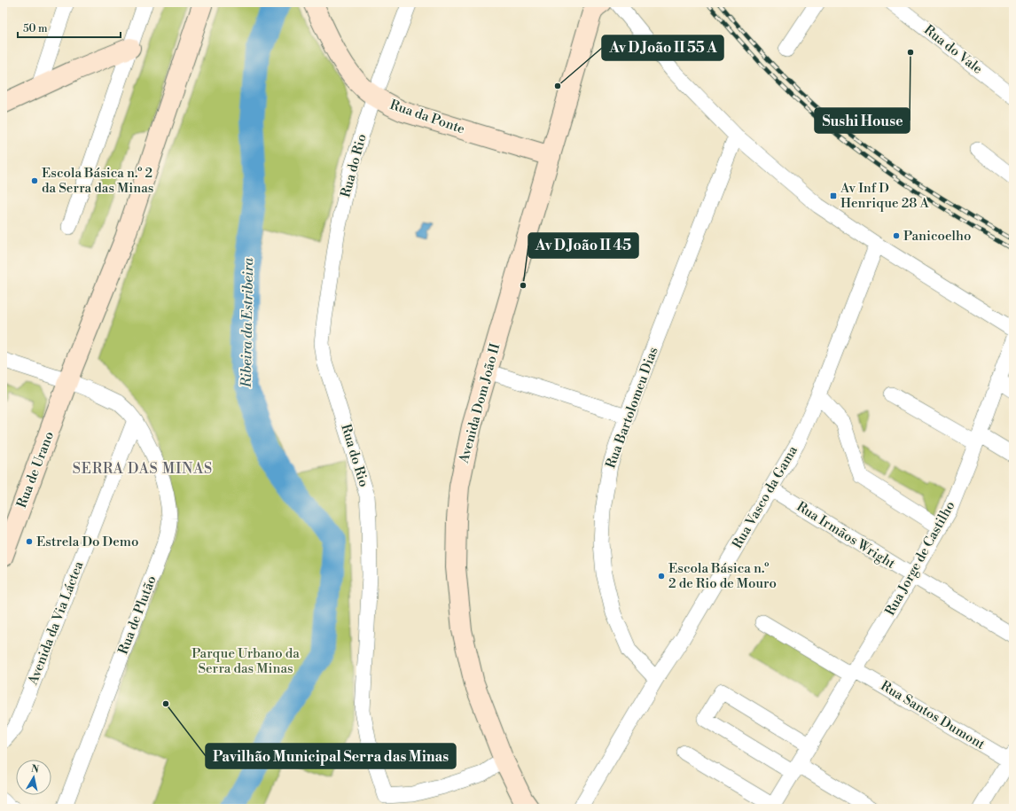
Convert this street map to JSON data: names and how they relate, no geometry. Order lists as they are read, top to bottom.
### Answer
{
  "streets": {
    "street": [
      "Rua do Vale",
      "Rua da Ponte",
      "Rua do Rio",
      "Avenida Dom João II",
      "Rua Bartolomeu Dias",
      "Rua de Urano",
      "Rua Vasco da Gama",
      "Rua Irmãos Wright",
      "Rua Jorge de Castilho",
      "Rua de Plutão",
      "Avenida da Via Láctea",
      "Rua Santos Dumont"
    ]
  },
  "crossings": [
    ["Rua da Ponte", "Rua do Rio"],
    ["Rua da Ponte", "Avenida Dom João II"],
    ["Rua do Rio", "Avenida Dom João II"],
    ["Rua Bartolomeu Dias", "Rua Vasco da Gama"],
    ["Rua Vasco da Gama", "Rua Irmãos Wright"],
    ["Rua Irmãos Wright", "Rua Jorge de Castilho"],
    ["Rua Jorge de Castilho", "Rua Santos Dumont"],
    ["Rua de Plutão", "Avenida da Via Láctea"]
  ],
  "districts": ["SERRA DAS MINAS"],
  "water": ["Ribeira da Estribeira"],
  "parks": ["Parque Urbano da Serra das Minas"],
  "places": {
    "other": [
      "Sushi House",
      "Av D João II 55 A",
      "Escola Básica n.º 2 da Serra das Minas",
      "Panicoelho",
      "Av D João II 45",
      "Estrela Do Demo",
      "Escola Básica n.º 2 de Rio de Mouro",
      "Pavilhão Municipal Serra das Minas"
    ],
    "transit": ["Av Inf D Henrique 28 A"]
  },
  "scale_bar": "50 m",
  "north": "top"
}
